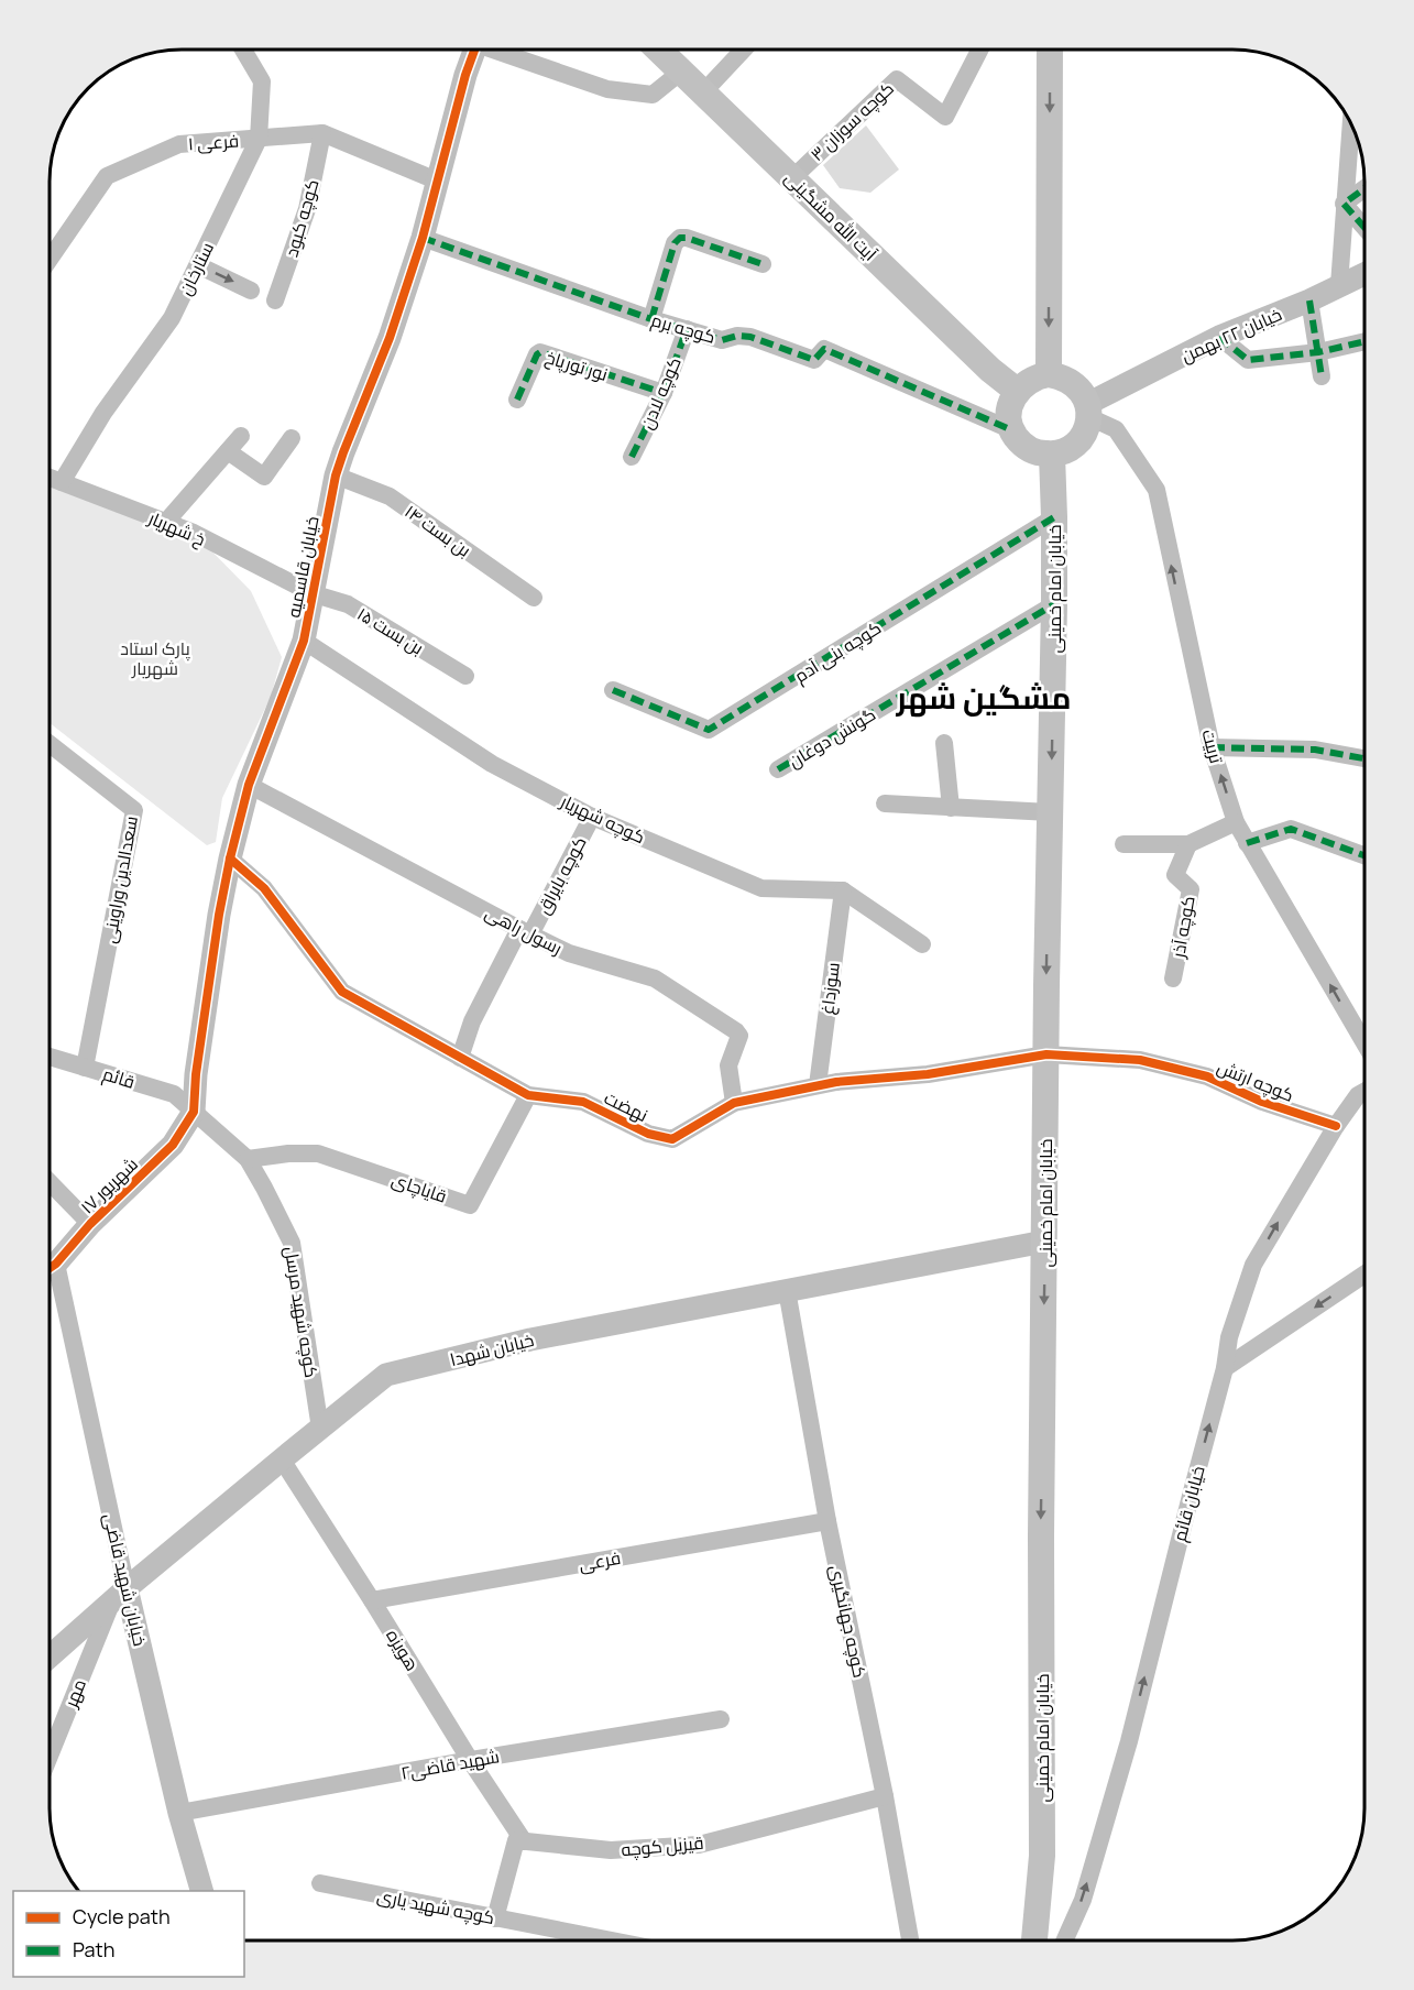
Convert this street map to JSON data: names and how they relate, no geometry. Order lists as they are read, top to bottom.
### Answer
{
  "streets": {
    "main road": ["آیت الله مشگینی", "خیابان امام خمینی"],
    "street": [
      "کوچه سوزان ۳",
      "فرعی ۱",
      "کوچه کبود",
      "ستارخان",
      "کوچه برم",
      "خیابان ۲۲ بهمن",
      "نور تورپاخ",
      "کوچه لادن",
      "خ شهریار",
      "بن بست ۱۴",
      "خیابان قاسمیه",
      "بن بست ۱۵",
      "کوچه بنی آدم",
      "گونش دوغان",
      "تربیت",
      "کوچه شهریار",
      "کوچه بایراق",
      "سعدالدین وراوینی",
      "کوچه آذر",
      "رسول راهی",
      "سوزداغ",
      "قائم",
      "کوچه ارتش",
      "نهضت",
      "۱۷ شهریور",
      "قایاچای",
      "کوچه شهید مرسل",
      "خیابان شهدا",
      "خیابان قائم",
      "فرعی",
      "خیابان شهید قاضی",
      "کوچه جهانگیری",
      "هویزه",
      "مهر",
      "شهید قاضی۲",
      "قیزیل کوچه",
      "کوچه شهید یاری"
    ]
  },
  "crossings": [
    ["کوچه سوزان ۳", "آیت الله مشگینی"],
    ["فرعی ۱", "کوچه کبود"],
    ["فرعی ۱", "ستارخان"],
    ["فرعی ۱", "خیابان قاسمیه"],
    ["آیت الله مشگینی", "کوچه برم"],
    ["آیت الله مشگینی", "خیابان ۲۲ بهمن"],
    ["آیت الله مشگینی", "خیابان امام خمینی"],
    ["آیت الله مشگینی", "تربیت"],
    ["ستارخان", "خ شهریار"],
    ["کوچه برم", "خیابان ۲۲ بهمن"],
    ["کوچه برم", "کوچه لادن"],
    ["کوچه برم", "خیابان قاسمیه"],
    ["کوچه برم", "خیابان امام خمینی"],
    ["کوچه برم", "تربیت"],
    ["خیابان ۲۲ بهمن", "خیابان امام خمینی"],
    ["خیابان ۲۲ بهمن", "تربیت"],
    ["نور تورپاخ", "کوچه لادن"],
    ["خ شهریار", "خیابان قاسمیه"],
    ["خ شهریار", "بن بست ۱۵"],
    ["بن بست ۱۴", "خیابان قاسمیه"],
    ["خیابان قاسمیه", "بن بست ۱۵"],
    ["خیابان قاسمیه", "کوچه شهریار"],
    ["خیابان قاسمیه", "رسول راهی"],
    ["خیابان قاسمیه", "قائم"],
    ["خیابان قاسمیه", "نهضت"],
    ["خیابان قاسمیه", "۱۷ شهریور"],
    ["خیابان قاسمیه", "کوچه شهید مرسل"],
    ["خیابان امام خمینی", "کوچه بنی آدم"],
    ["خیابان امام خمینی", "گونش دوغان"],
    ["خیابان امام خمینی", "تربیت"],
    ["خیابان امام خمینی", "کوچه ارتش"],
    ["خیابان امام خمینی", "نهضت"],
    ["خیابان امام خمینی", "خیابان شهدا"],
    ["کوچه شهریار", "کوچه بایراق"],
    ["کوچه شهریار", "سوزداغ"],
    ["کوچه بایراق", "رسول راهی"],
    ["کوچه بایراق", "نهضت"],
    ["سعدالدین وراوینی", "قائم"],
    ["رسول راهی", "نهضت"],
    ["سوزداغ", "نهضت"],
    ["قائم", "۱۷ شهریور"],
    ["قائم", "کوچه شهید مرسل"],
    ["کوچه ارتش", "نهضت"],
    ["کوچه ارتش", "خیابان قائم"],
    ["نهضت", "قایاچای"],
    ["۱۷ شهریور", "کوچه شهید مرسل"],
    ["قایاچای", "کوچه شهید مرسل"],
    ["کوچه شهید مرسل", "خیابان شهدا"],
    ["خیابان شهدا", "خیابان شهید قاضی"],
    ["خیابان شهدا", "کوچه جهانگیری"],
    ["خیابان شهدا", "هویزه"],
    ["خیابان شهدا", "مهر"],
    ["فرعی", "کوچه جهانگیری"],
    ["فرعی", "هویزه"],
    ["خیابان شهید قاضی", "مهر"],
    ["خیابان شهید قاضی", "شهید قاضی۲"],
    ["کوچه جهانگیری", "قیزیل کوچه"],
    ["هویزه", "شهید قاضی۲"],
    ["هویزه", "قیزیل کوچه"]
  ],
  "one_way": ["خیابان امام خمینی", "تربیت", "خیابان قائم"],
  "districts": ["مشگین شهر"],
  "parks": ["پارک استاد شهریار"],
  "legend": ["Cycle path", "Path"]
}
